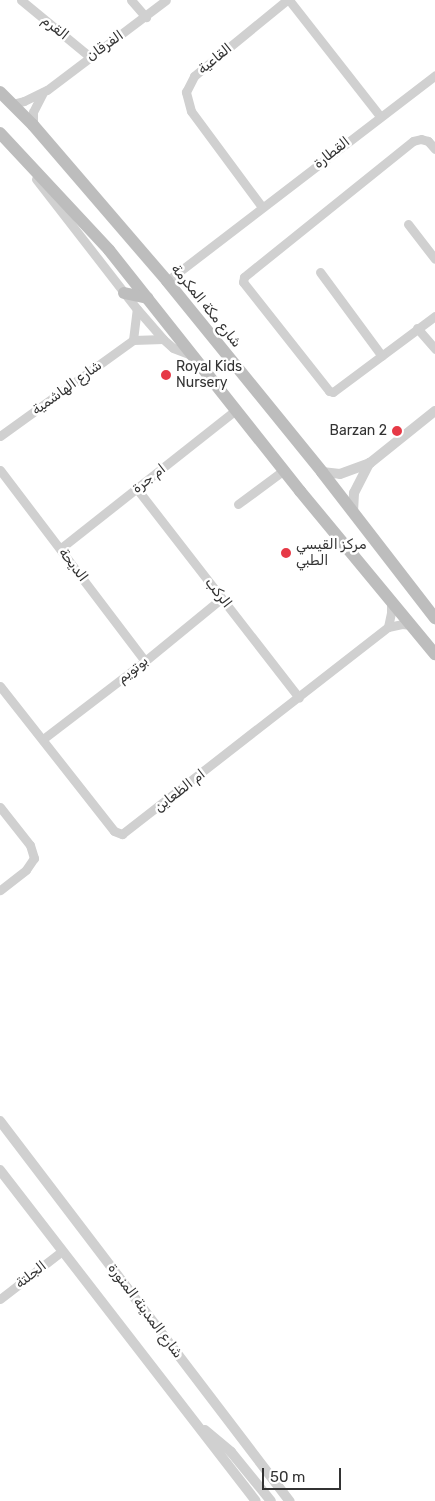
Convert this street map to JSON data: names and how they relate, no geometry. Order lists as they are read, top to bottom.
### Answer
{
  "streets": {
    "main road": ["شارع مكة المكرمة"],
    "street": [
      "القرم",
      "الفرقان",
      "القاعية",
      "القطارة",
      "شارع الهاشمية",
      "ام جرة",
      "الديحة",
      "الركب",
      "بوتويم",
      "ام الظعاين",
      "الجلتة",
      "شارع المدينة المنورة"
    ]
  },
  "crossings": [
    ["القرم", "الفرقان"],
    ["الفرقان", "شارع مكة المكرمة"],
    ["القاعية", "القطارة"],
    ["القطارة", "شارع مكة المكرمة"],
    ["ام جرة", "الديحة"],
    ["ام جرة", "الركب"],
    ["الديحة", "بوتويم"],
    ["الركب", "بوتويم"],
    ["الركب", "ام الظعاين"],
    ["بوتويم", "ام الظعاين"],
    ["الجلتة", "شارع المدينة المنورة"]
  ],
  "places": ["Royal Kids Nursery", "Barzan 2", "مركز القيسي الطبي"],
  "scale_bar": "50 m"
}
